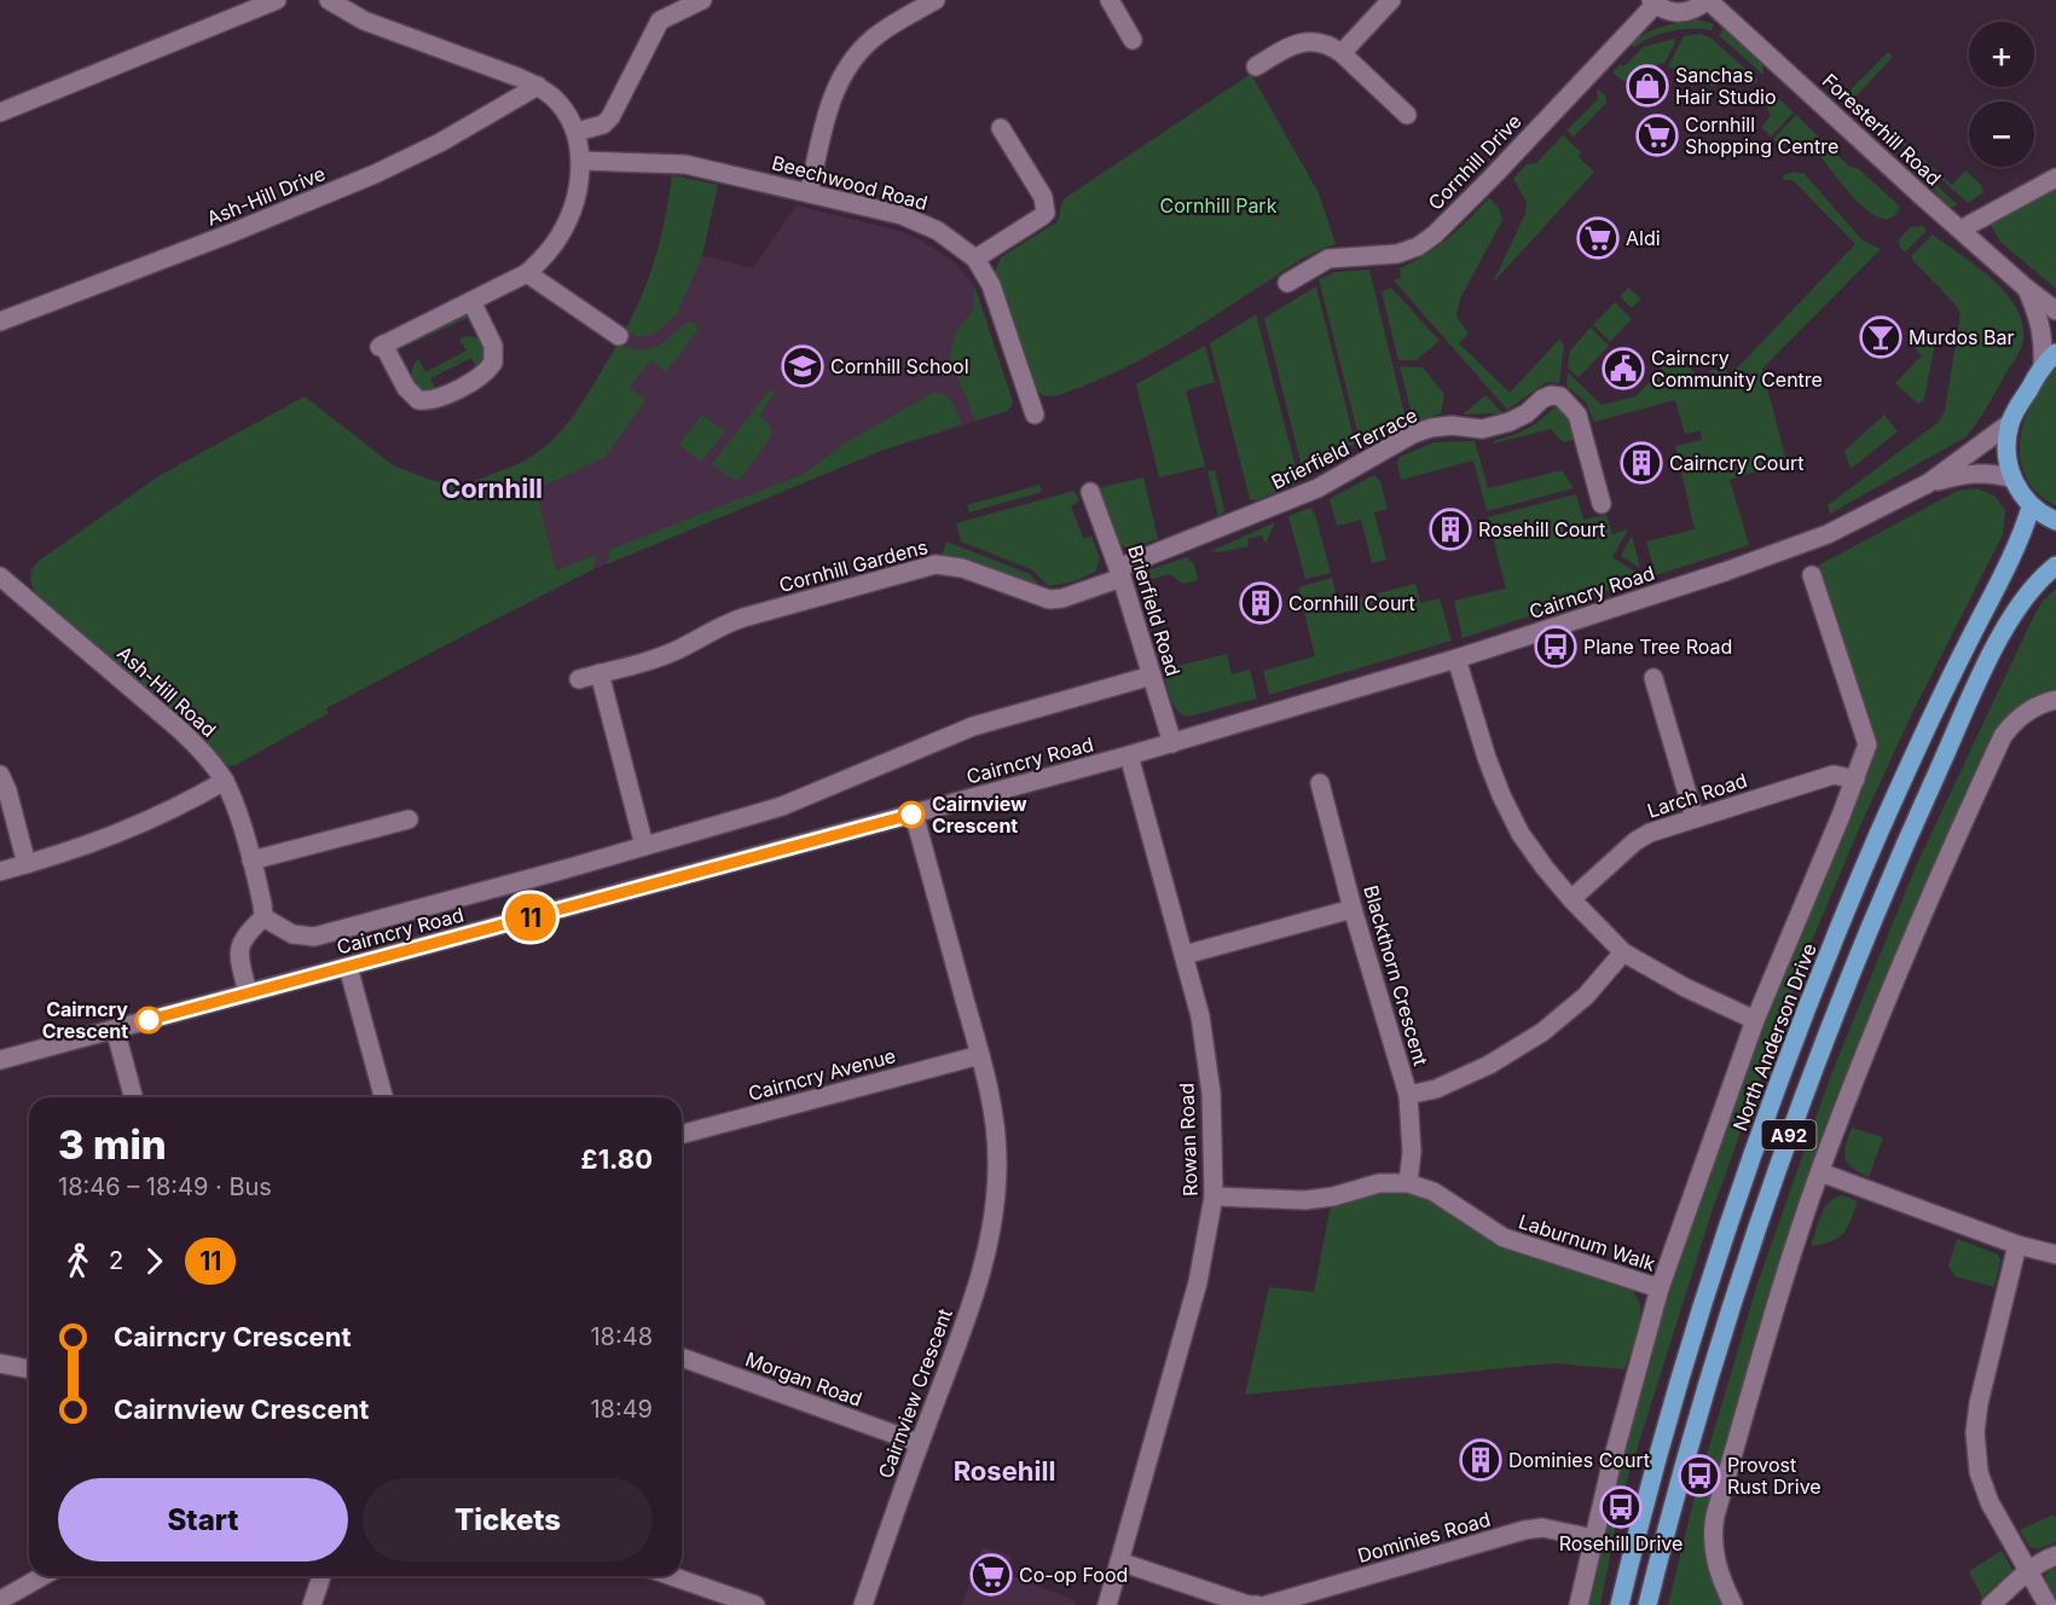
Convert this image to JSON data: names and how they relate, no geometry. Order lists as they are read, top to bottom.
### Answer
{
  "streets": {
    "main road": ["North Anderson Drive", "A92"],
    "street": [
      "Foresterhill Road",
      "Cornhill Drive",
      "Beechwood Road",
      "Ash-Hill Drive",
      "Brierfield Terrace",
      "Cornhill Gardens",
      "Cairncry Road",
      "Brierfield Road",
      "Ash-Hill Road",
      "Larch Road",
      "Blackthorn Crescent",
      "Cairncry Avenue",
      "Rowan Road",
      "Laburnum Walk",
      "Morgan Road",
      "Cairnview Crescent",
      "Dominies Road"
    ]
  },
  "crossings": [
    ["Brierfield Terrace", "Cornhill Gardens"],
    ["Brierfield Terrace", "Brierfield Road"],
    ["Cornhill Gardens", "Brierfield Road"],
    ["Cairncry Road", "Brierfield Road"],
    ["Cairncry Road", "Ash-Hill Road"],
    ["Cairncry Road", "Rowan Road"],
    ["Cairncry Road", "Cairnview Crescent"],
    ["Larch Road", "North Anderson Drive"],
    ["Blackthorn Crescent", "Laburnum Walk"],
    ["North Anderson Drive", "Laburnum Walk"],
    ["North Anderson Drive", "Dominies Road"],
    ["Cairncry Avenue", "Cairnview Crescent"],
    ["Rowan Road", "Laburnum Walk"],
    ["Morgan Road", "Cairnview Crescent"]
  ],
  "districts": ["Cornhill", "Rosehill"],
  "parks": ["Cornhill Park"],
  "places": {
    "shop": ["Sanchas Hair Studio"],
    "supermarket": ["Cornhill Shopping Centre", "Aldi", "Co-op Food"],
    "bar": ["Murdos Bar"],
    "school or university": ["Cornhill School"],
    "public building": ["Cairncry Community Centre"],
    "building": [
      "Cairncry Court",
      "Rosehill Court",
      "Cornhill Court",
      "Dominies Court"
    ],
    "bus stop": ["Plane Tree Road", "Provost Rust Drive", "Rosehill Drive"],
    "other": ["Cairnview Crescent", "Cairncry Crescent"]
  },
  "lines": ["bus line 11"],
  "page": {
    "on_map": "11",
    "map_buttons": ["+", "−"],
    "heading": ["3 min", "18:46 – 18:49 · Bus", "£1.80"],
    "legs": ["2", "11"],
    "list": [
      {
        "name": "Cairncry Crescent",
        "value": "18:48"
      },
      {
        "name": "Cairnview Crescent",
        "value": "18:49"
      }
    ],
    "buttons": ["Start", "Tickets"]
  }
}
